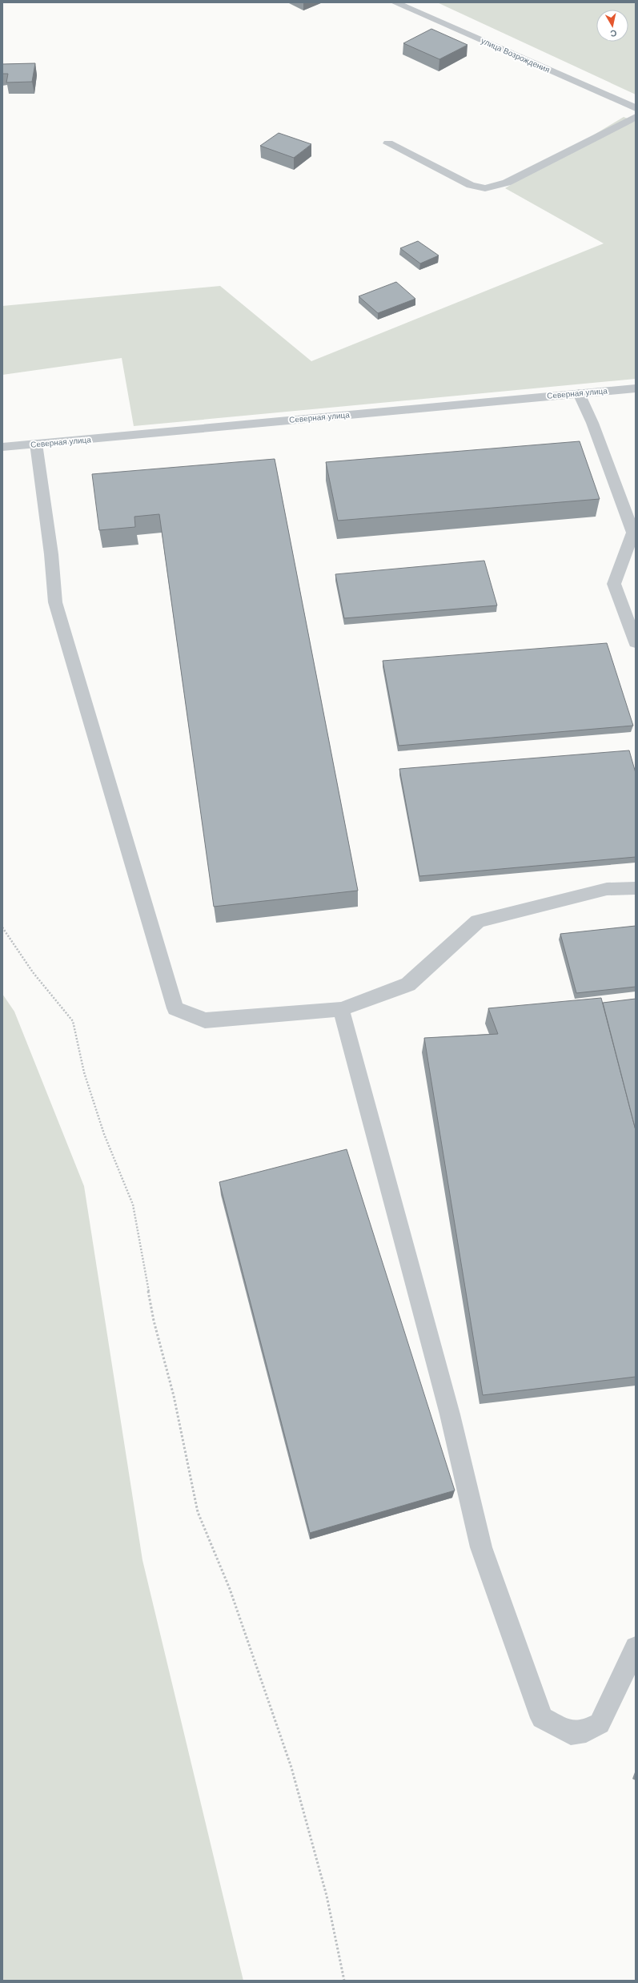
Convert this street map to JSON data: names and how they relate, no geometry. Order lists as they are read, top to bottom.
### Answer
{
  "streets": {
    "street": ["улица Возрождения", "Северная улица"]
  },
  "north": "bottom"
}
